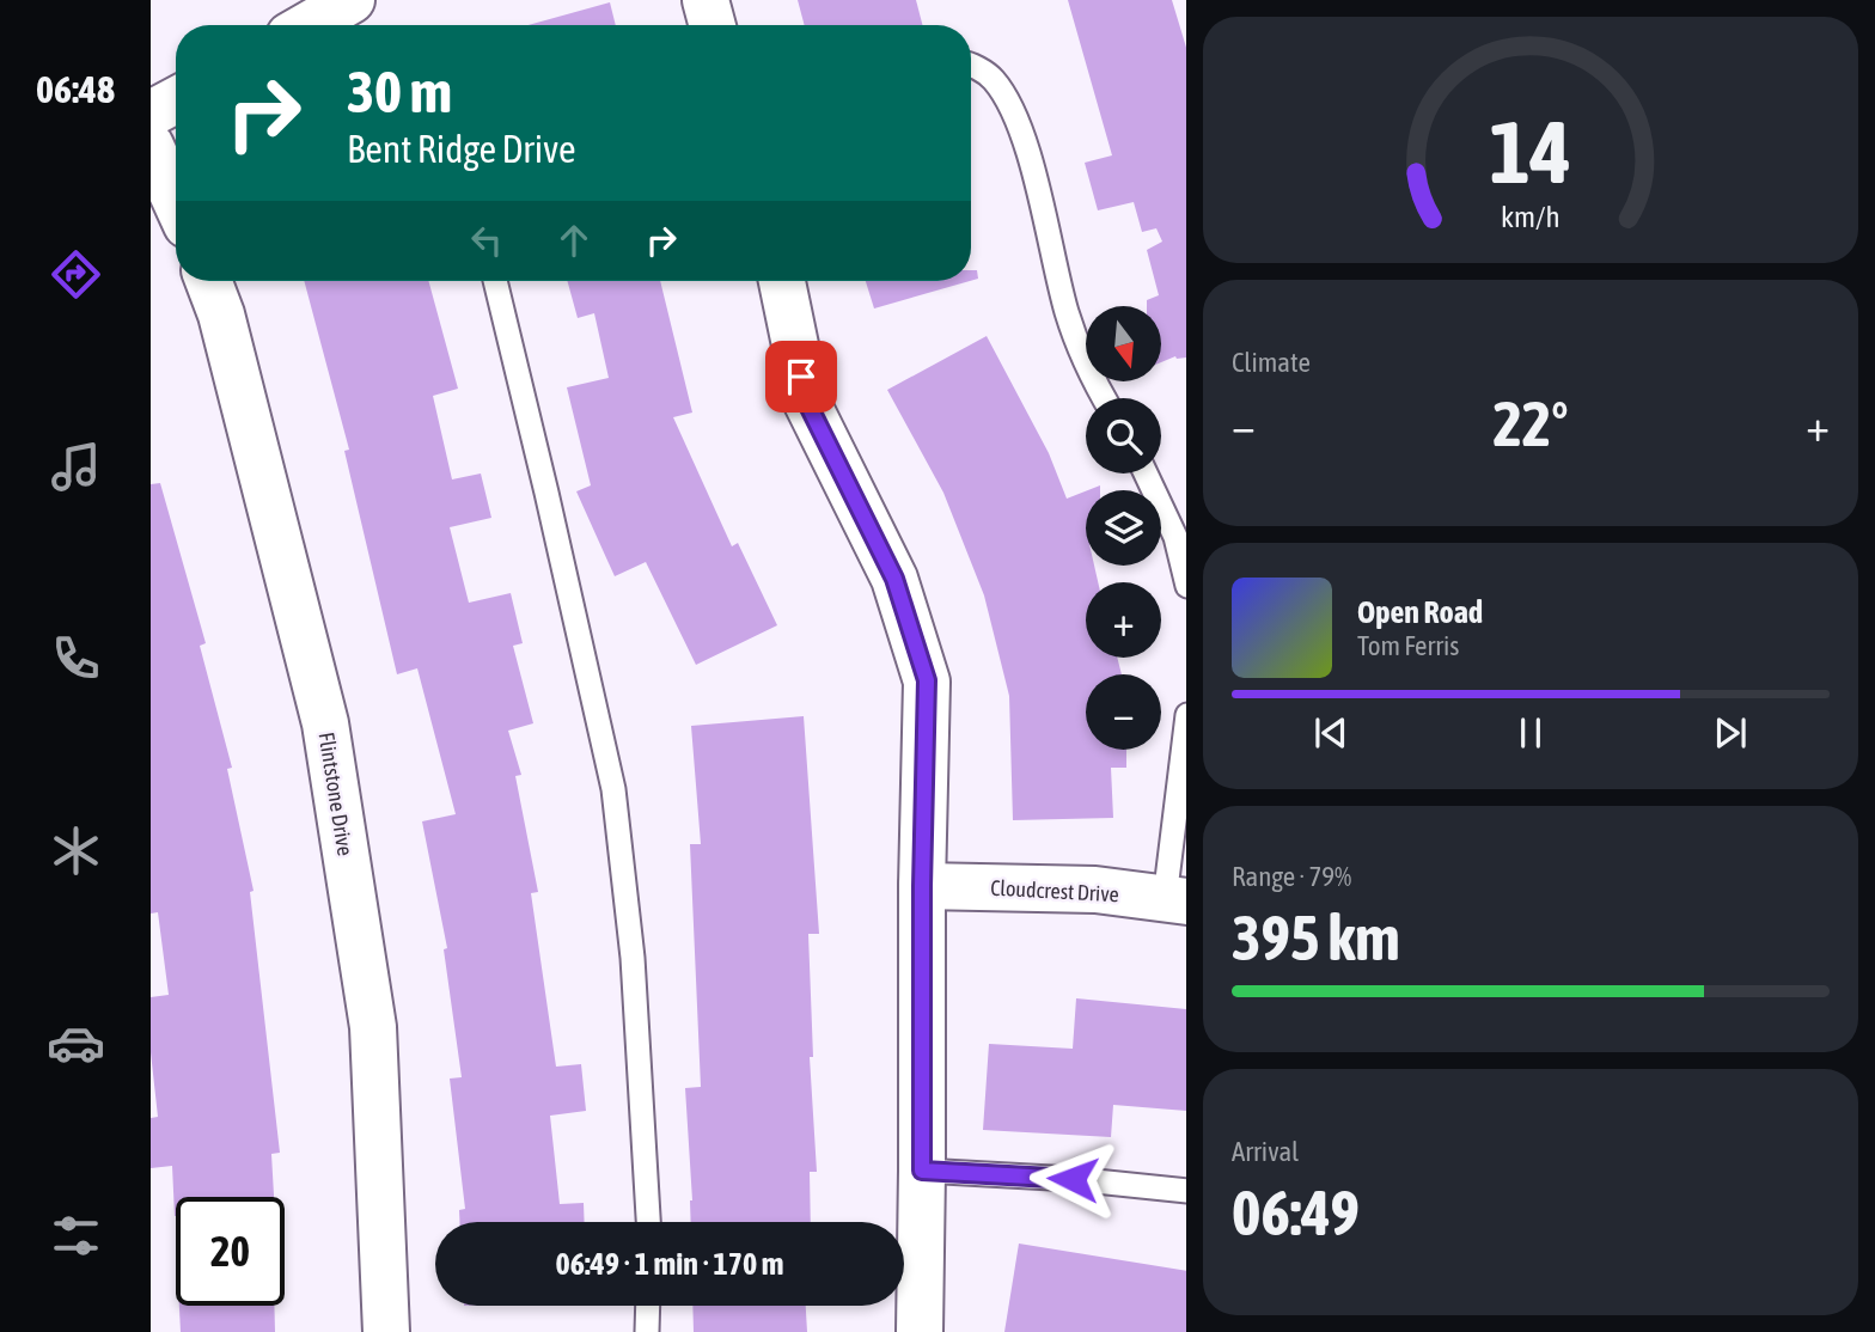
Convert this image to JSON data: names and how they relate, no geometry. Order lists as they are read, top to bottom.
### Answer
{
  "streets": {
    "street": ["Flintstone Drive", "Cloudcrest Drive"]
  },
  "north": "bottom",
  "page": {
    "tabs": "06:48",
    "turn": ["30 m", "Bent Ridge Drive"],
    "tile": [
      "Climate",
      ["Range · 79%", "395 km"],
      ["Arrival", "06:49"]
    ],
    "map_buttons": ["+", "−"],
    "heat": ["−", "22°", "+"],
    "song": ["Open Road", "Tom Ferris"],
    "limit": "20",
    "trip": "06:49 · 1 min · 170 m",
    "gauge": ["14", "km/h"]
  }
}
